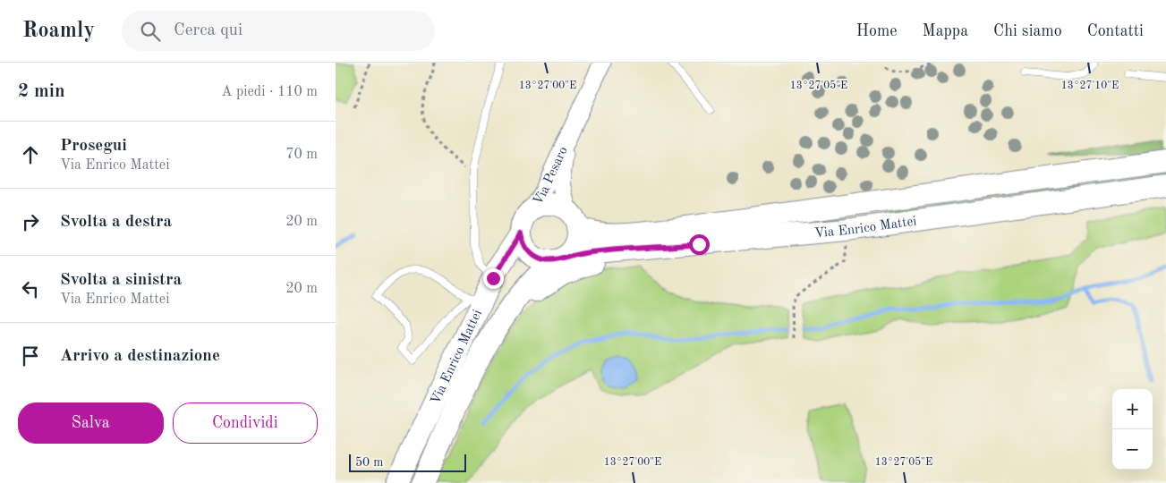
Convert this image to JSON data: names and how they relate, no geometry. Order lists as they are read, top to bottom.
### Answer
{
  "streets": {
    "main road": ["Via Enrico Mattei"],
    "street": ["Via Pesaro"]
  },
  "crossings": [
    ["Via Pesaro", "Via Enrico Mattei"]
  ],
  "scale_bar": "50 m",
  "page": {
    "header": "Roamly",
    "search": "Cerca qui",
    "nav": [
      "Home",
      "Mappa",
      "Chi siamo",
      "Contatti"
    ],
    "heading": ["2 min", "A piedi · 110 m"],
    "list": [
      ["Prosegui", "Via Enrico Mattei", "70 m"],
      ["Svolta a destra", "20 m"],
      ["Svolta a sinistra", "Via Enrico Mattei", "20 m"],
      "Arrivo a destinazione"
    ],
    "buttons": ["Salva", "Condividi"],
    "map_buttons": ["+", "−"],
    "scale": "50 m"
  },
  "coordinates": ["13°27'00\"E", "13°27'05\"E", "13°27'10\"E"]
}
